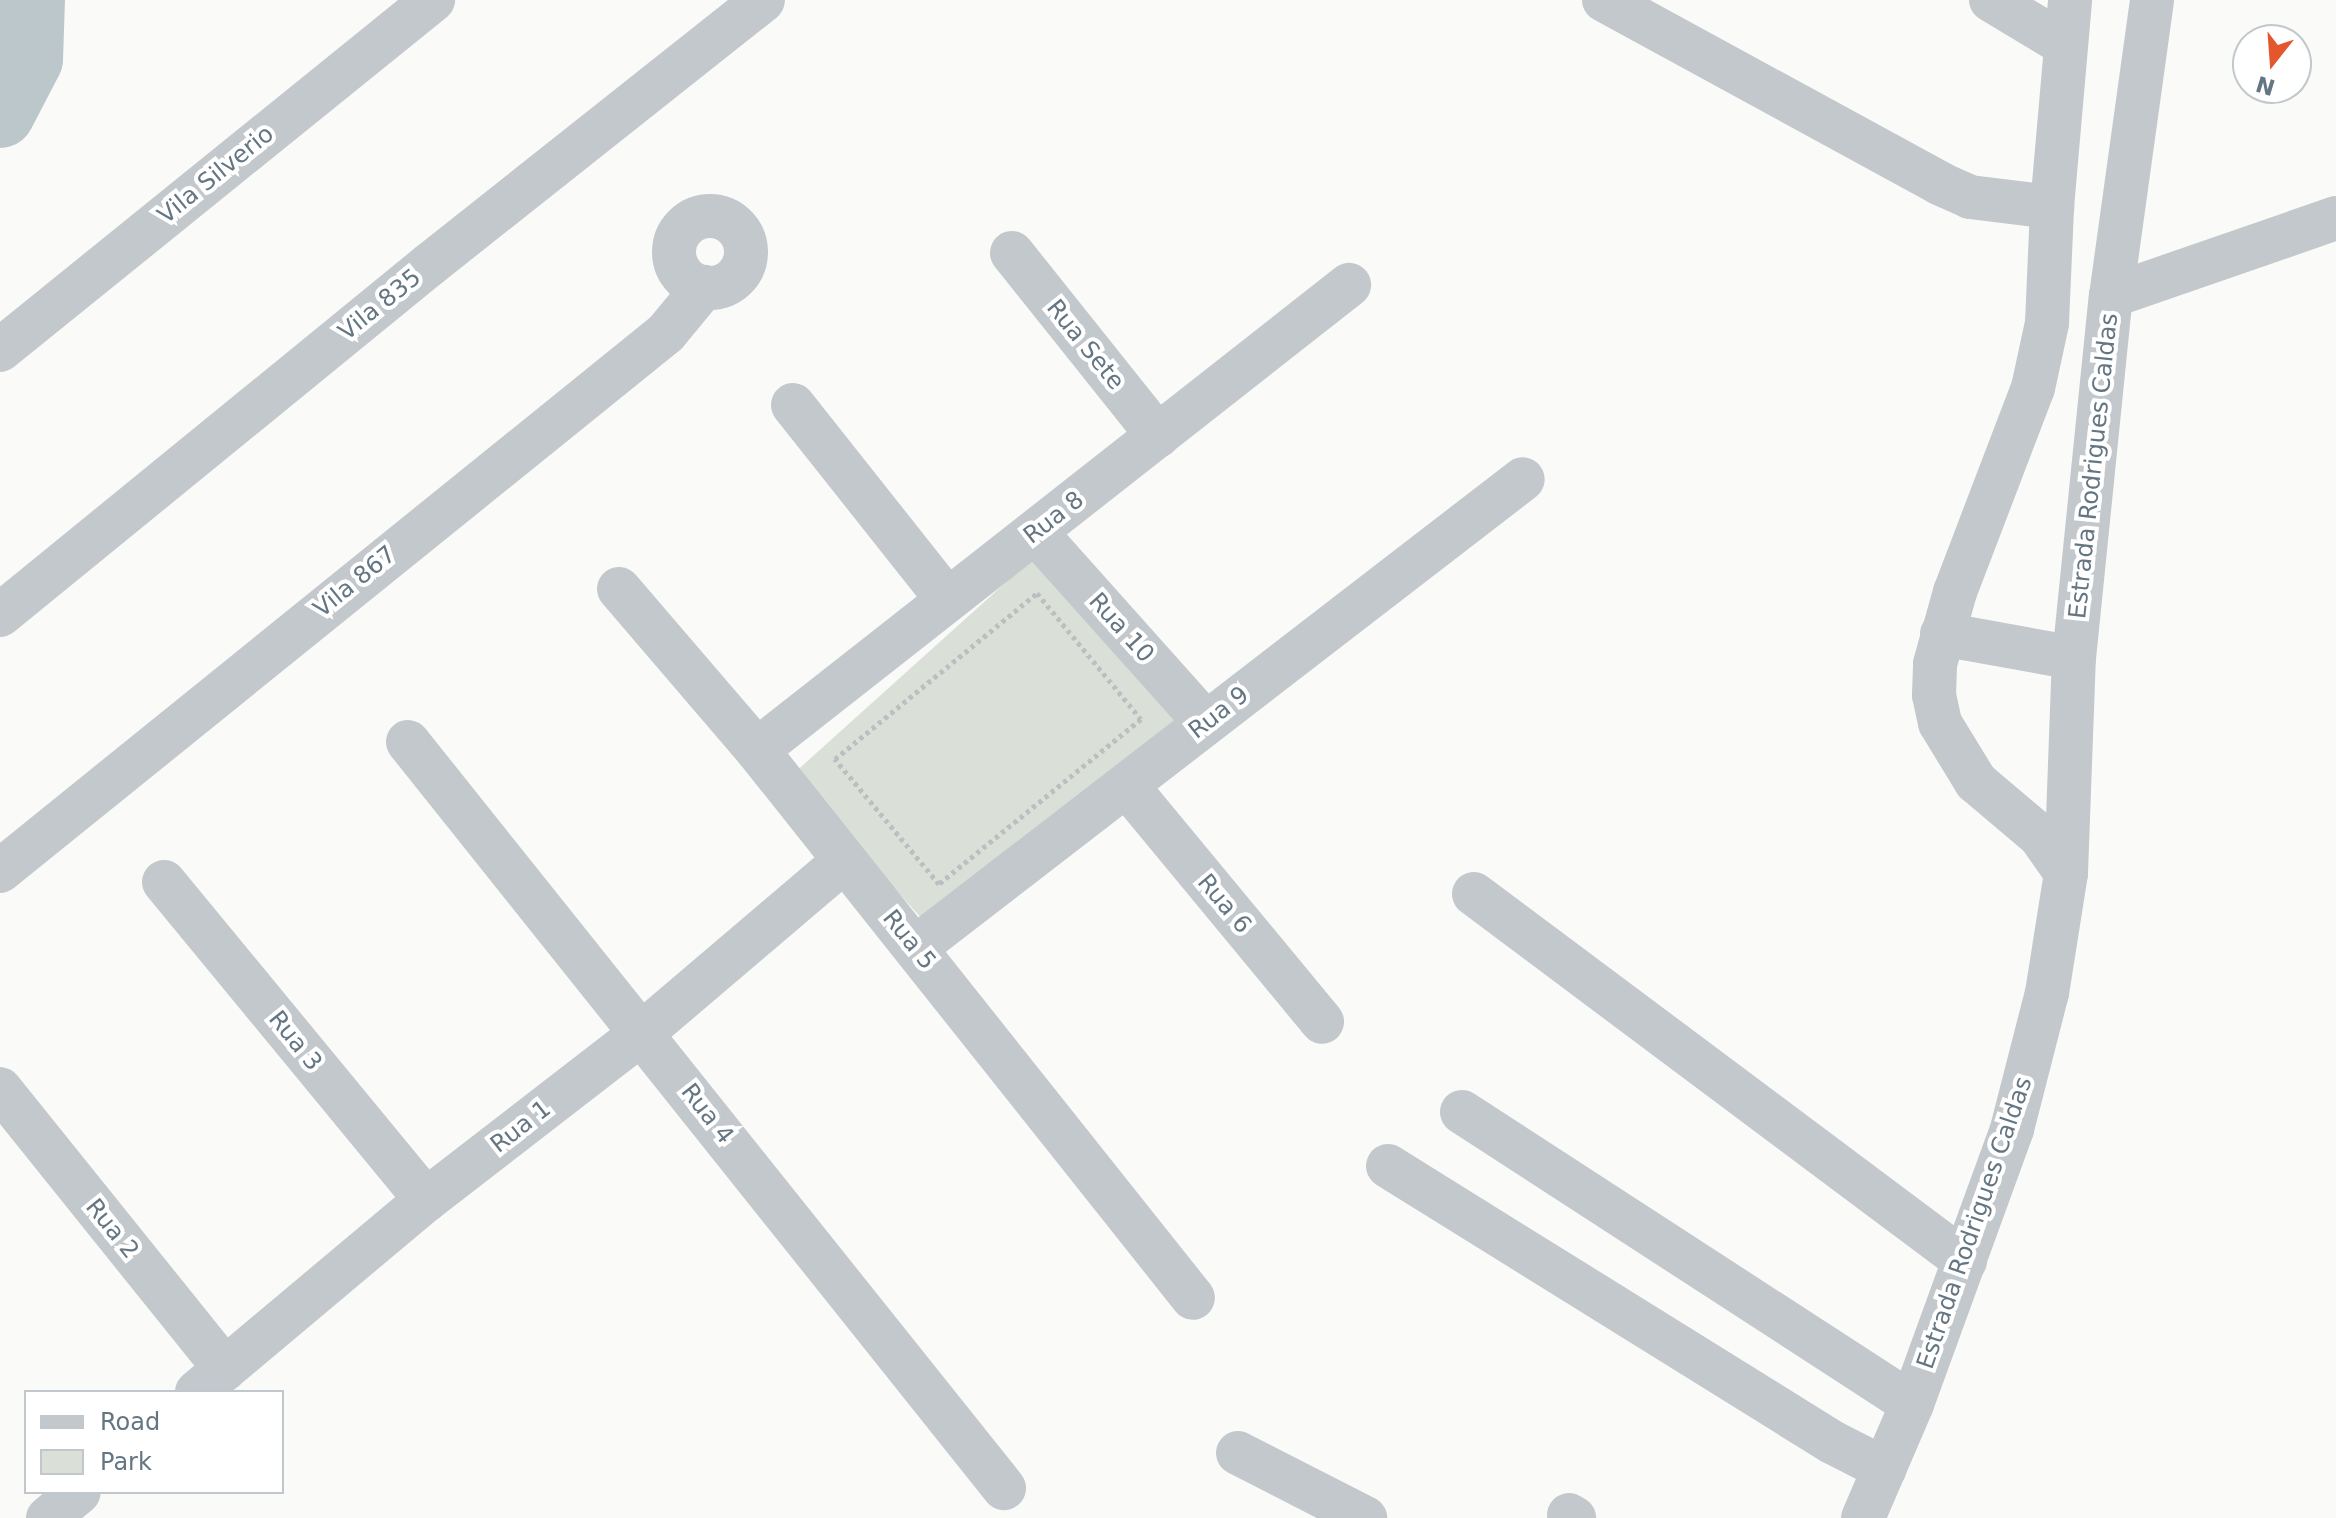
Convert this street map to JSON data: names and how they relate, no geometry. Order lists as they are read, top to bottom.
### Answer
{
  "streets": {
    "street": [
      "Vila Silverio",
      "Vila 835",
      "Rua Sete",
      "Estrada Rodrigues Caldas",
      "Rua 8",
      "Vila 867",
      "Rua 10",
      "Rua 9",
      "Rua 6",
      "Rua 5",
      "Rua 3",
      "Rua 4",
      "Rua 1",
      "Rua 2"
    ]
  },
  "crossings": [
    ["Rua Sete", "Rua 8"],
    ["Rua 8", "Rua 10"],
    ["Rua 8", "Rua 5"],
    ["Rua 10", "Rua 9"],
    ["Rua 9", "Rua 6"],
    ["Rua 9", "Rua 5"],
    ["Rua 5", "Rua 1"],
    ["Rua 3", "Rua 1"],
    ["Rua 4", "Rua 1"],
    ["Rua 1", "Rua 2"]
  ],
  "legend": ["Road", "Park"],
  "north": "bottom"
}
